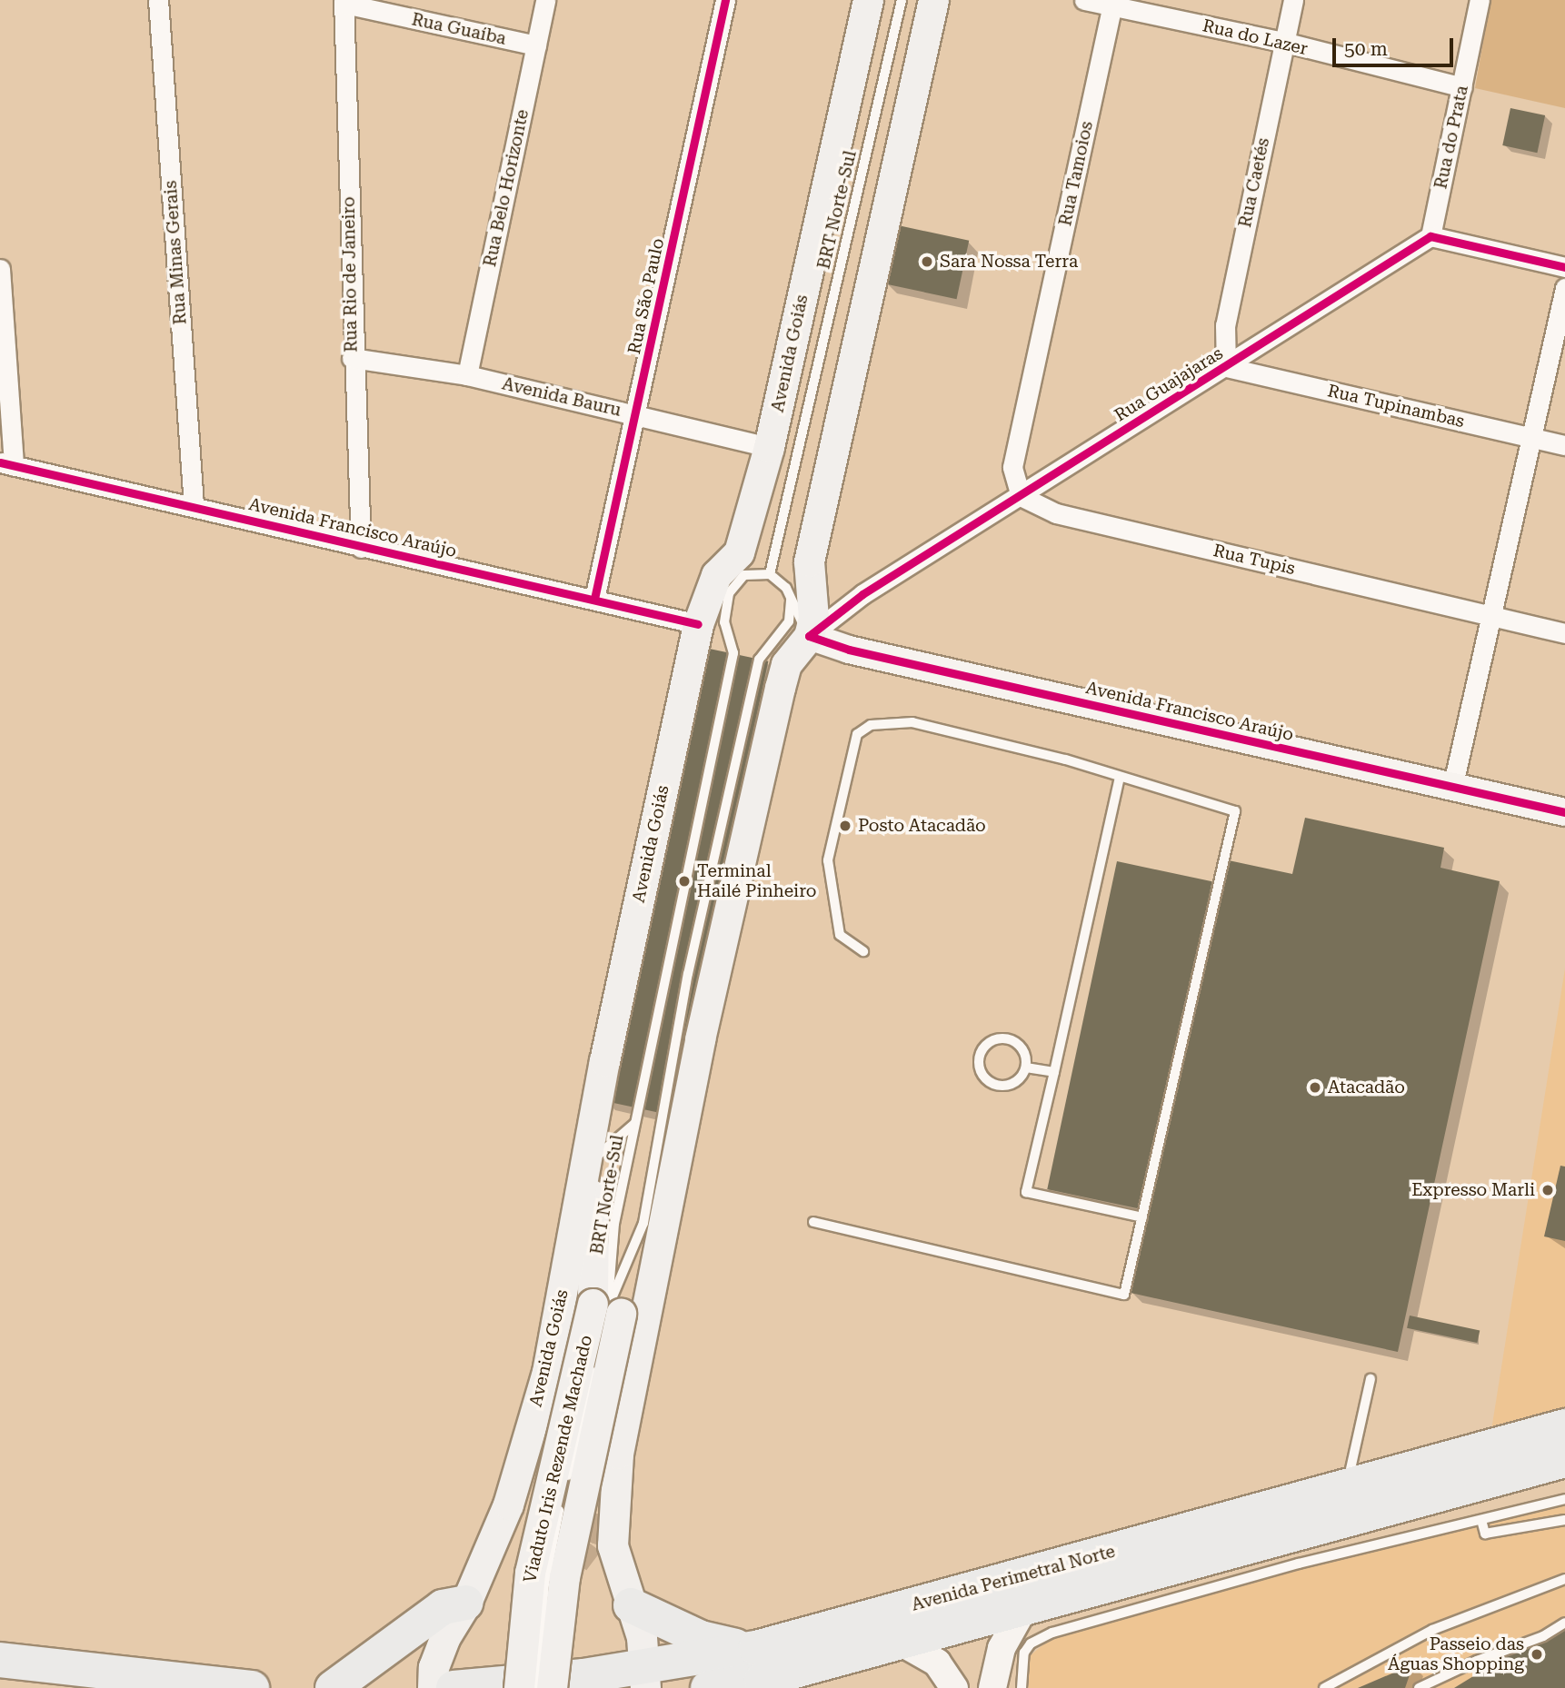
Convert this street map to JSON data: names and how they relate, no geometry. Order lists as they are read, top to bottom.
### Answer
{
  "streets": {
    "highway": ["Avenida Perimetral Norte"],
    "main road": ["Avenida Goiás"],
    "street": [
      "Rua Guaíba",
      "Rua do Lazer",
      "Rua do Prata",
      "Rua Tamoios",
      "Rua Caetés",
      "Rua Belo Horizonte",
      "Rua Minas Gerais",
      "Rua Rio de Janeiro",
      "Rua São Paulo",
      "Rua Guajajaras",
      "Avenida Bauru",
      "Rua Tupinambas",
      "Avenida Francisco Araújo",
      "Rua Tupis"
    ],
    "lane": ["BRT Norte-Sul", "Viaduto Iris Rezende Machado"]
  },
  "crossings": [
    ["Rua Guaíba", "Rua Belo Horizonte"],
    ["Rua Guaíba", "Rua Rio de Janeiro"],
    ["Rua do Lazer", "Rua do Prata"],
    ["Rua do Lazer", "Rua Tamoios"],
    ["Rua do Lazer", "Rua Caetés"],
    ["Rua do Prata", "Rua Guajajaras"],
    ["Rua Tamoios", "Rua Guajajaras"],
    ["Rua Tamoios", "Rua Tupis"],
    ["Rua Caetés", "Rua Guajajaras"],
    ["Rua Caetés", "Rua Tupinambas"],
    ["Rua Belo Horizonte", "Avenida Bauru"],
    ["Rua Minas Gerais", "Avenida Francisco Araújo"],
    ["Rua Rio de Janeiro", "Avenida Bauru"],
    ["Rua Rio de Janeiro", "Avenida Francisco Araújo"],
    ["Rua São Paulo", "Avenida Bauru"],
    ["Rua São Paulo", "Avenida Francisco Araújo"],
    ["Avenida Goiás", "Avenida Bauru"],
    ["Avenida Goiás", "Avenida Francisco Araújo"],
    ["Rua Guajajaras", "Rua Tupinambas"],
    ["Rua Guajajaras", "Avenida Francisco Araújo"],
    ["Rua Guajajaras", "Rua Tupis"]
  ],
  "places": [
    "Sara Nossa Terra",
    "Posto Atacadão",
    "Terminal Hailé Pinheiro",
    "Atacadão",
    "Expresso Marli",
    "Passeio das Águas Shopping"
  ],
  "scale_bar": "50 m"
}
